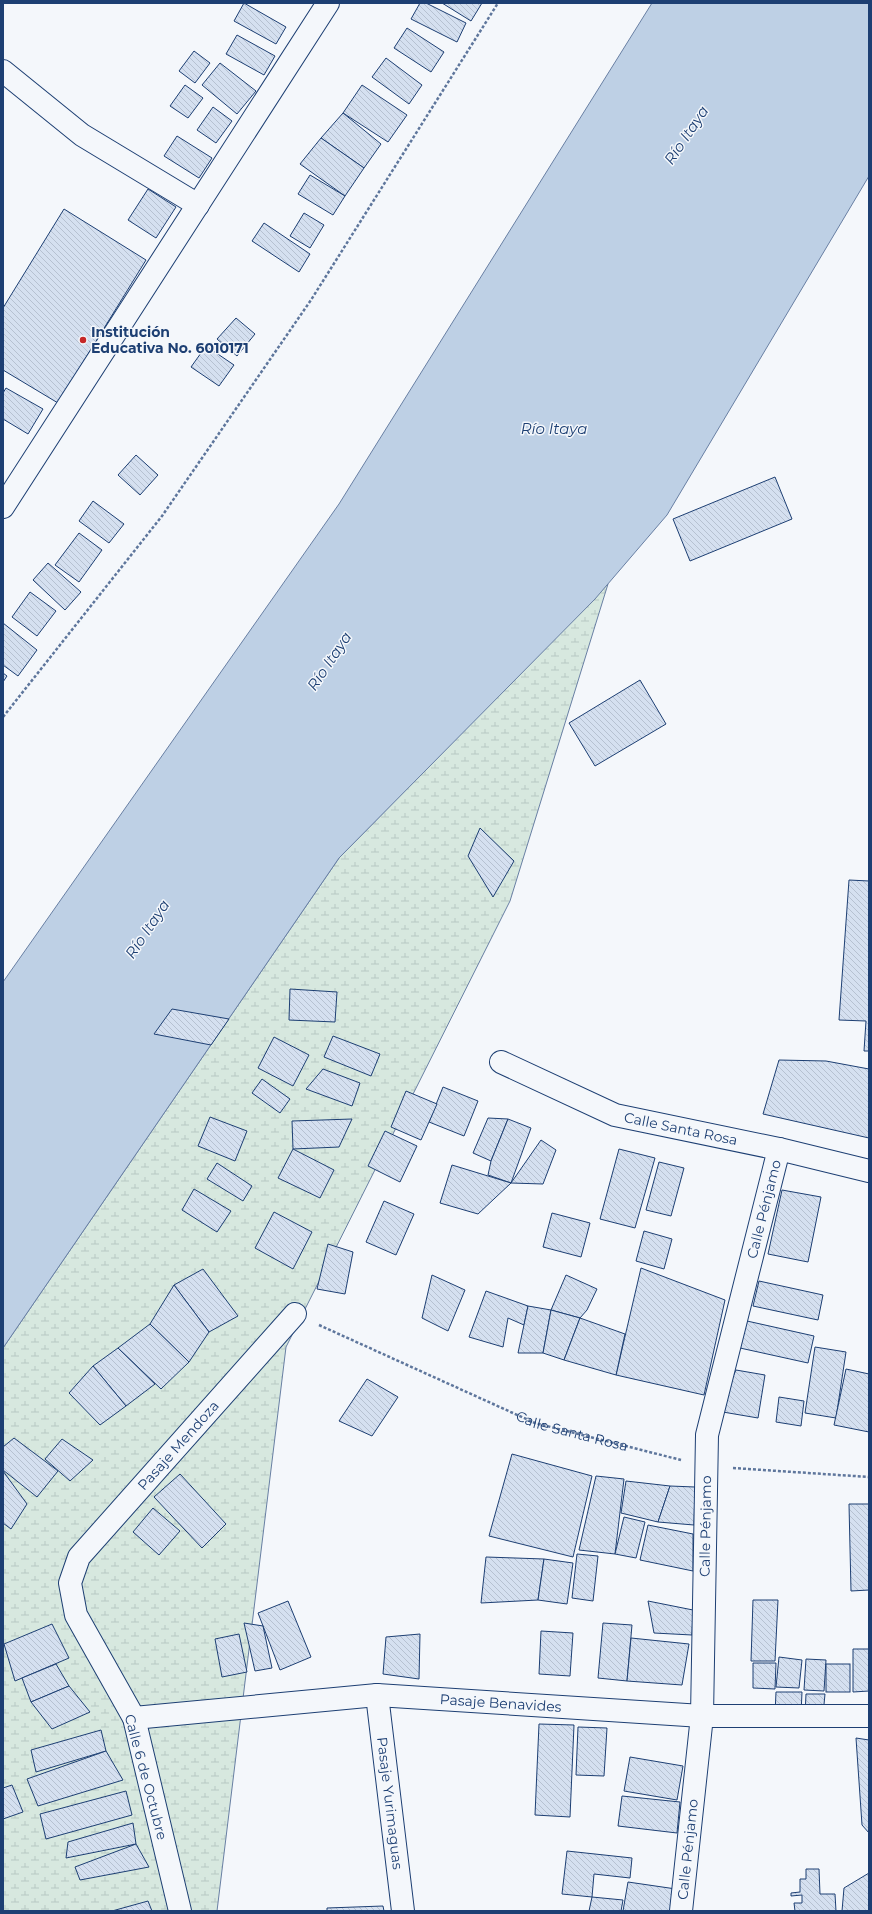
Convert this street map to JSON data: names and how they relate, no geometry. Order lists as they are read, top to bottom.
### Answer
{
  "streets": {
    "street": [
      "Calle Santa Rosa",
      "Calle Pénjamo",
      "Pasaje Mendoza",
      "Pasaje Benavides",
      "Calle 6 de Octubre",
      "Pasaje Yurimaguas"
    ]
  },
  "crossings": [
    ["Calle Santa Rosa", "Calle Pénjamo"],
    ["Calle Santa Rosa", "Pasaje Mendoza"],
    ["Calle Pénjamo", "Pasaje Benavides"],
    ["Pasaje Mendoza", "Calle 6 de Octubre"],
    ["Pasaje Benavides", "Calle 6 de Octubre"],
    ["Pasaje Benavides", "Pasaje Yurimaguas"]
  ],
  "water": ["Río Itaya"],
  "places": ["Institución Educativa No. 6010171"]
}
